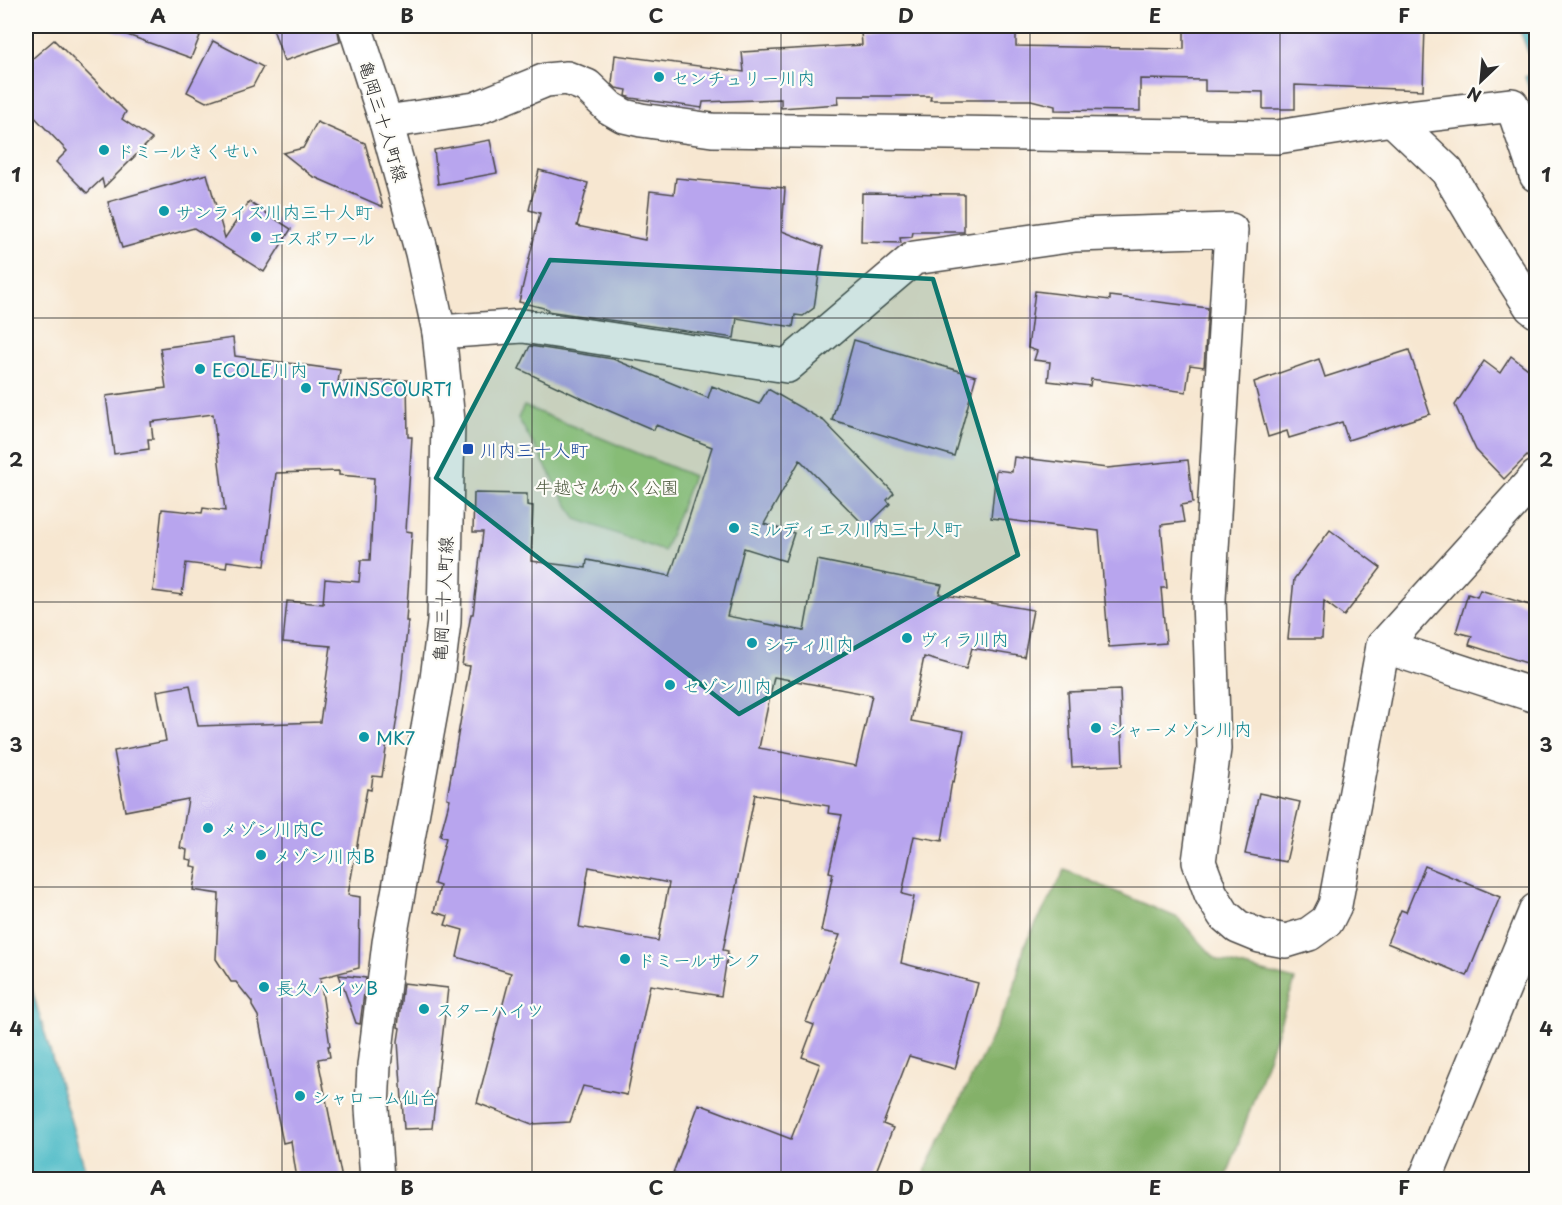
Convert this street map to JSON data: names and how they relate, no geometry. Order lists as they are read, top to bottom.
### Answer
{
  "streets": {
    "street": ["亀岡三十人町線"]
  },
  "parks": ["牛越さんかく公園"],
  "places": {
    "other": [
      "センチュリー川内",
      "ドミールきくせい",
      "サンライズ川内三十人町",
      "エスポワール",
      "ECOLE川内",
      "TWINSCOURT1",
      "ミルディエス川内三十人町",
      "ヴィラ川内",
      "シティ川内",
      "セゾン川内",
      "シャーメゾン川内",
      "MK7",
      "メゾン川内C",
      "メゾン川内B",
      "ドミールサンク",
      "長久ハイツB",
      "スターハイツ",
      "シャローム仙台"
    ],
    "transit": ["川内三十人町"]
  },
  "north": "bottom left",
  "grid": {
    "columns": [
      "A",
      "B",
      "C",
      "D",
      "E",
      "F"
    ],
    "rows": [
      "1",
      "2",
      "3",
      "4"
    ]
  }
}
